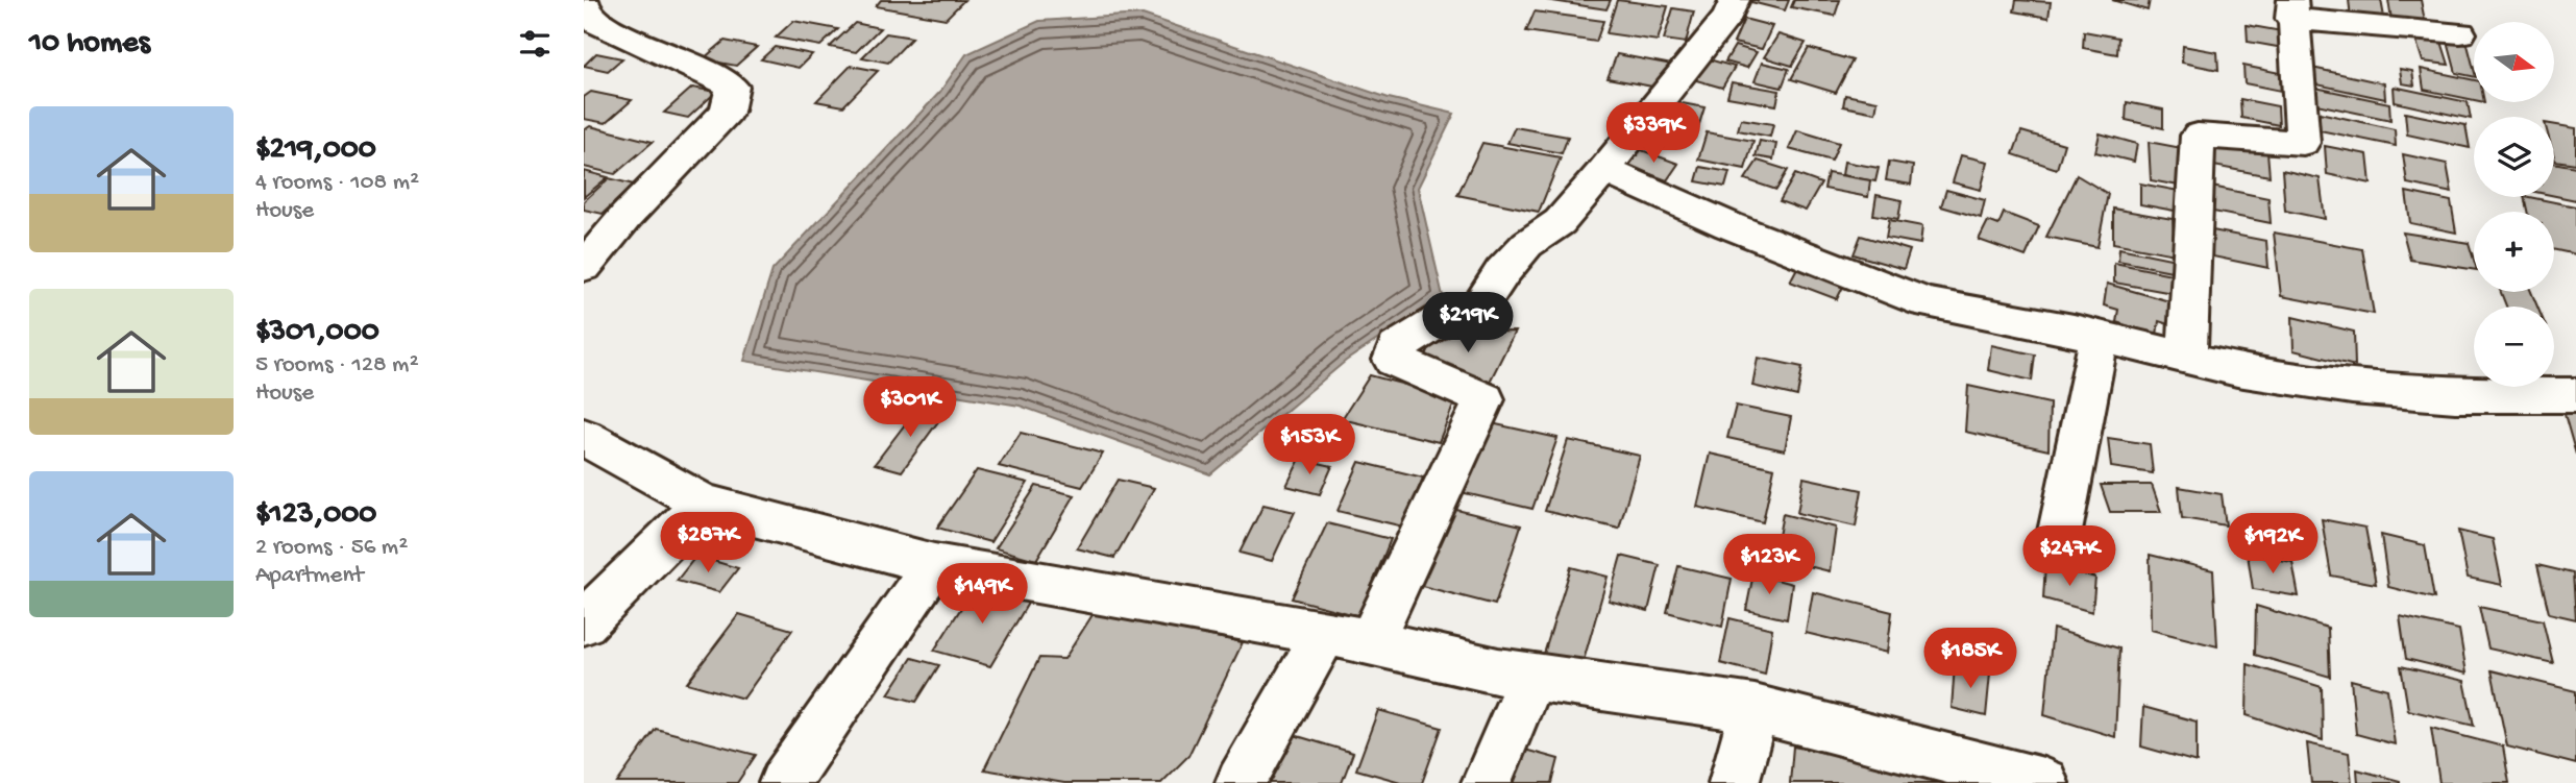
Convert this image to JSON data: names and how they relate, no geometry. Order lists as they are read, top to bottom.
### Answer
{
  "north": "right",
  "page": {
    "heading": "10 homes",
    "map_buttons": ["+", "−"],
    "list": [
      {
        "name": "$219,000",
        "note": "4 rooms · 108 m² · House"
      },
      {
        "name": "$301,000",
        "note": "5 rooms · 128 m² · House"
      },
      {
        "name": "$123,000",
        "note": "2 rooms · 56 m² · Apartment"
      }
    ],
    "price": [
      "$339K",
      "$219K",
      "$301K",
      "$153K",
      "$287K",
      "$192K",
      "$247K",
      "$123K",
      "$149K",
      "$185K"
    ]
  }
}
